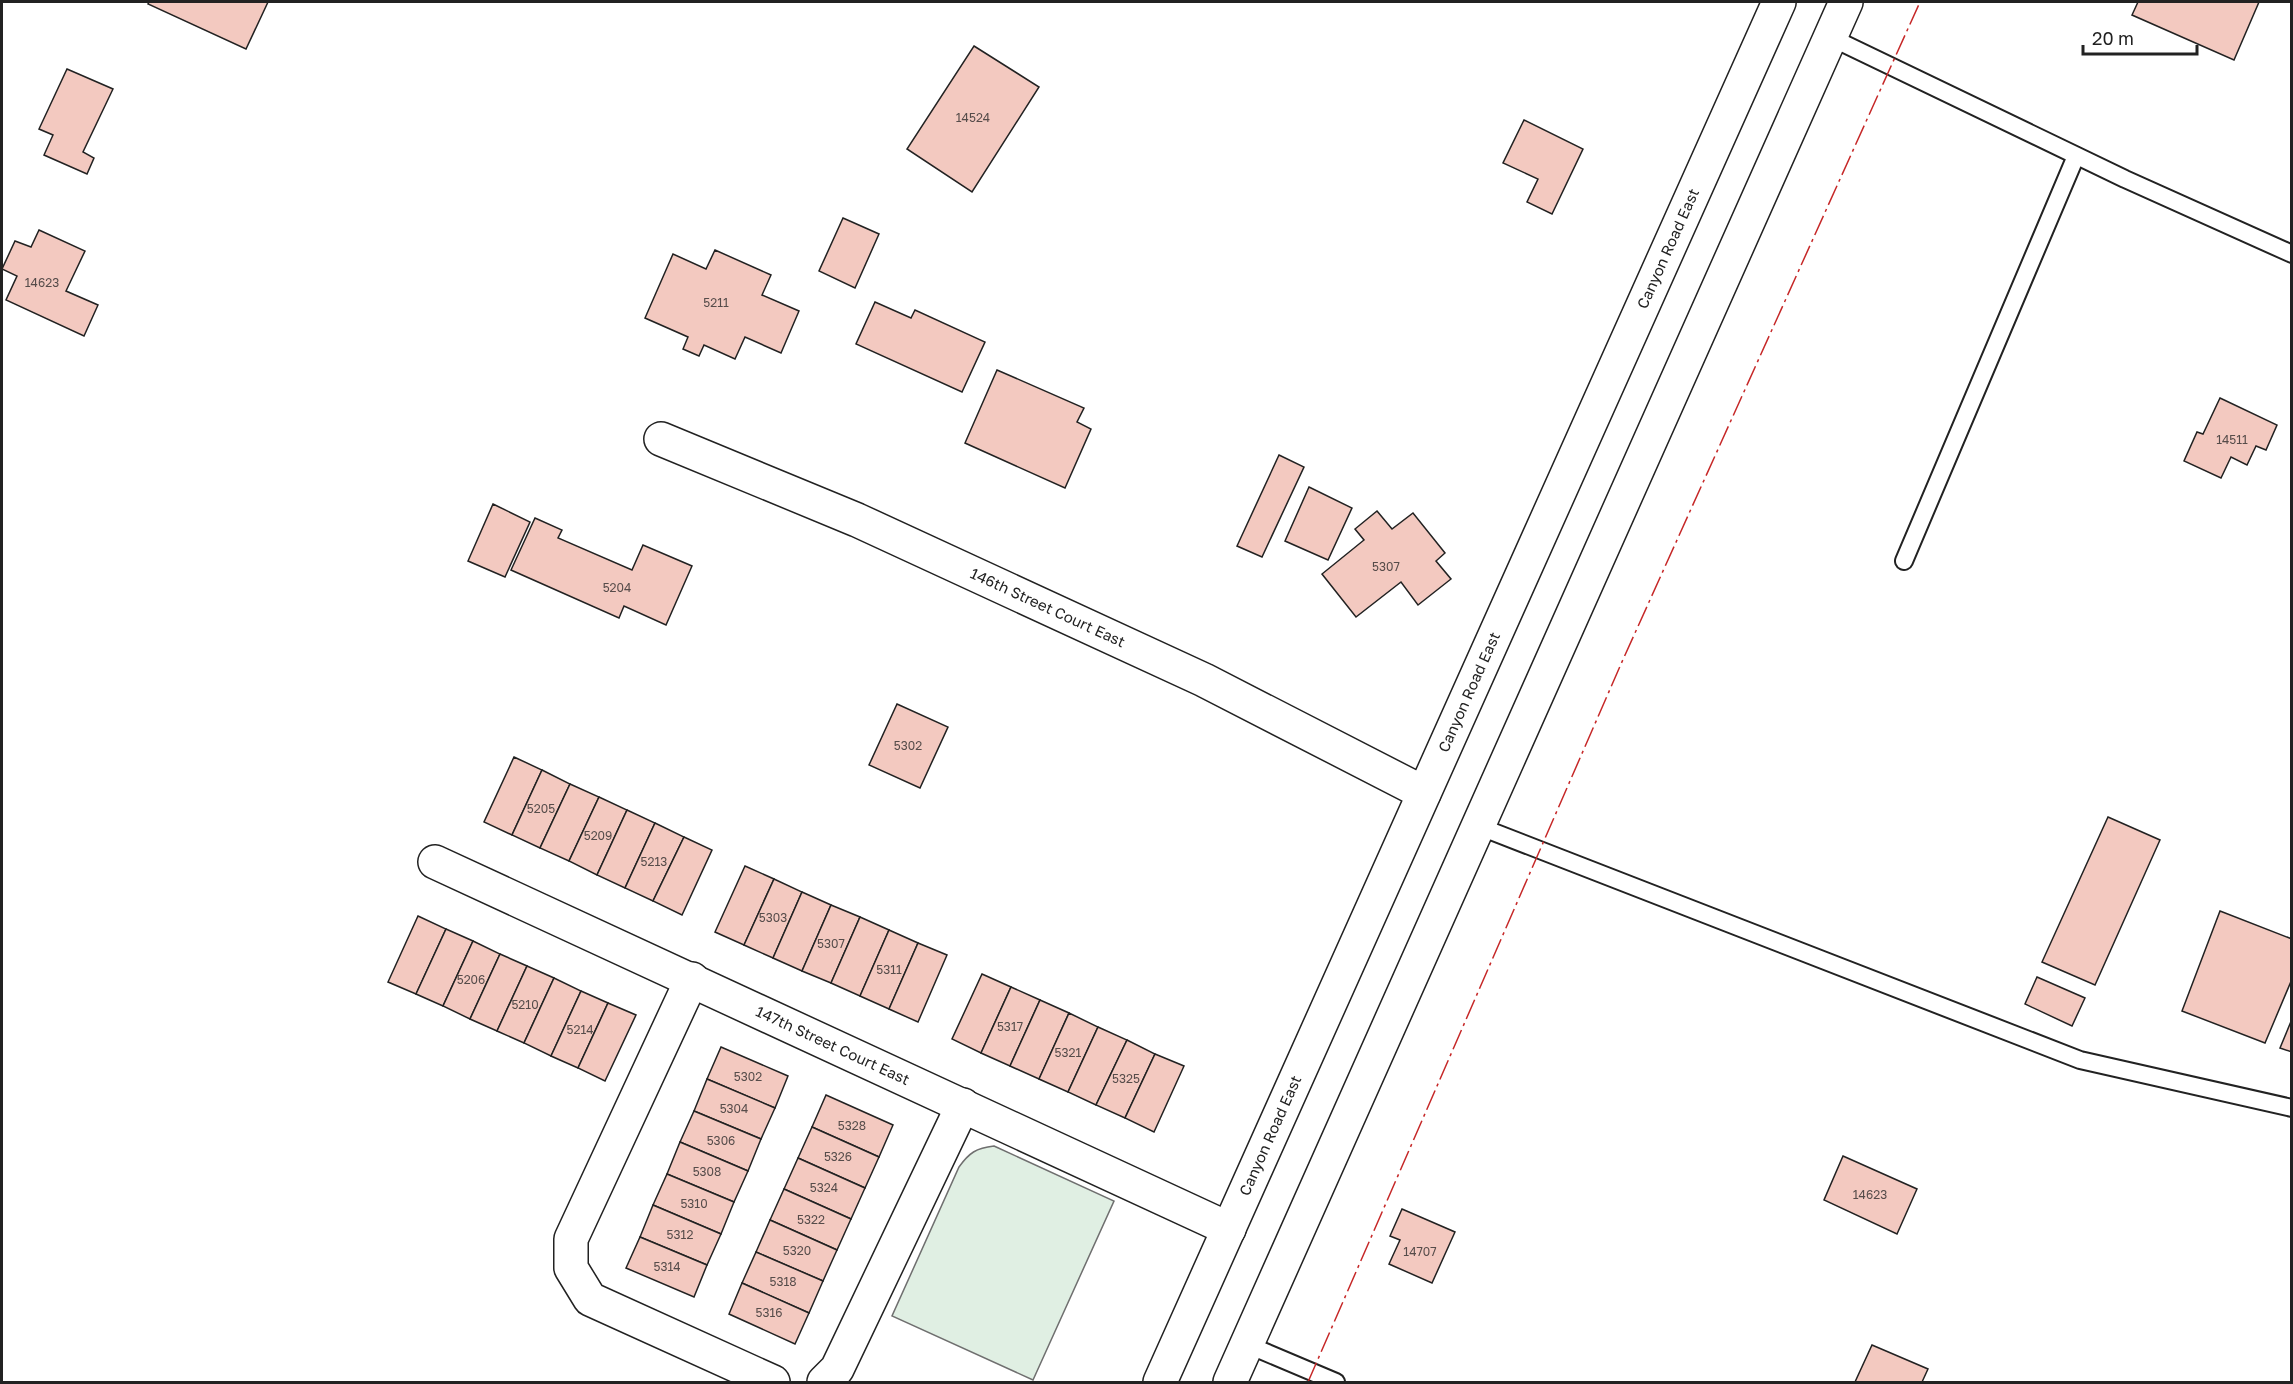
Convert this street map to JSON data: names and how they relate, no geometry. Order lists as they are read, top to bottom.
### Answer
{
  "streets": {
    "main road": ["Canyon Road East", "146th Street Court East", "147th Street Court East"]
  },
  "crossings": [
    ["Canyon Road East", "146th Street Court East"],
    ["Canyon Road East", "147th Street Court East"]
  ],
  "house_numbers": [
    "14524",
    "14623",
    "5211",
    "14511",
    "5307",
    "5204",
    "5302",
    "5205",
    "5209",
    "5213",
    "5303",
    "5307",
    "5311",
    "5206",
    "5210",
    "5317",
    "5214",
    "5321",
    "5302",
    "5325",
    "5304",
    "5328",
    "5306",
    "5326",
    "5308",
    "5324",
    "14623",
    "5310",
    "5322",
    "5312",
    "5320",
    "14707",
    "5314",
    "5318",
    "5316"
  ],
  "scale_bar": "20 m"
}
